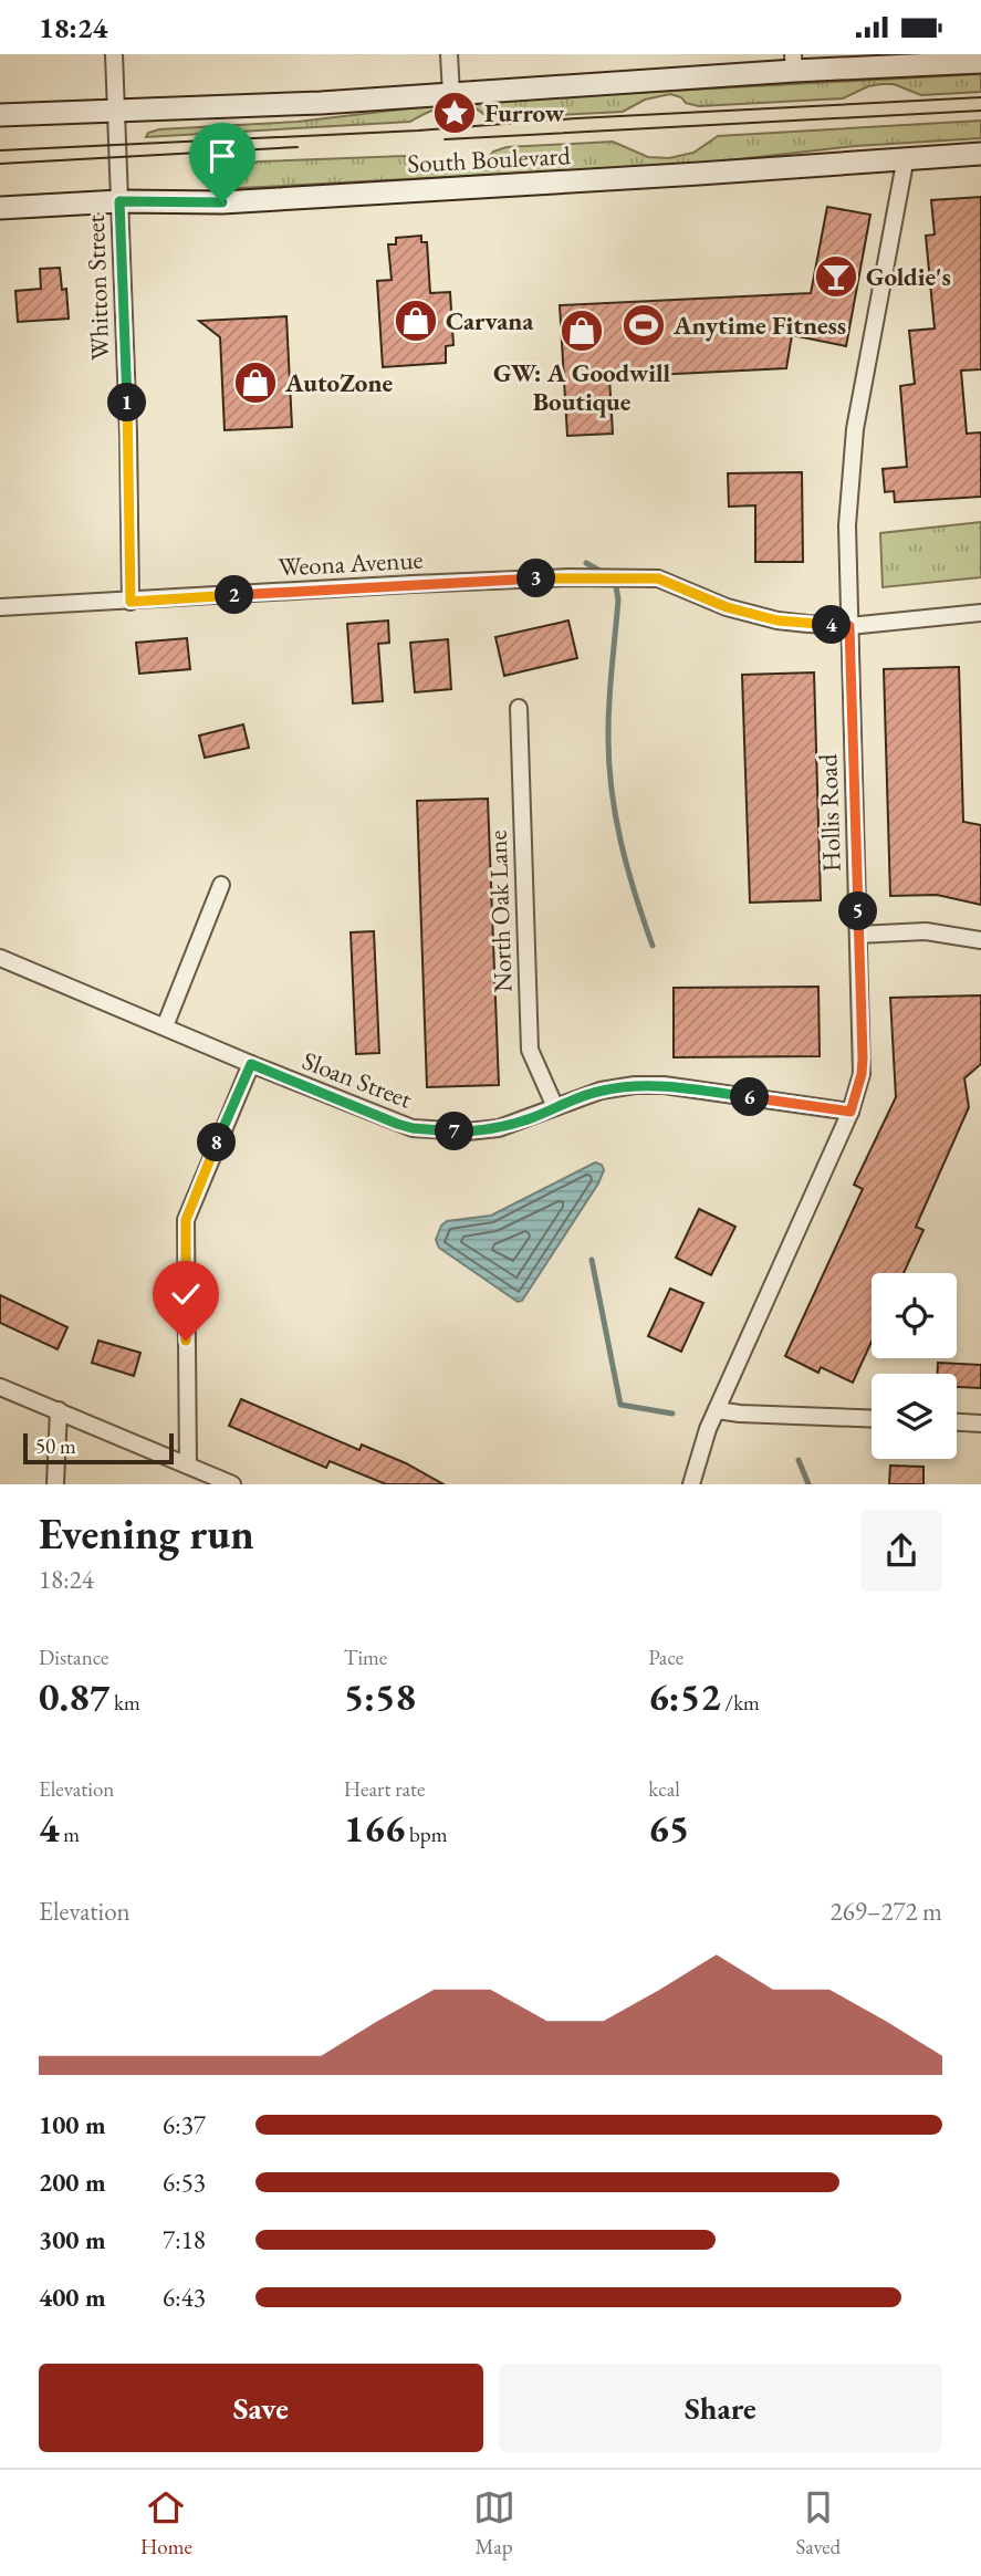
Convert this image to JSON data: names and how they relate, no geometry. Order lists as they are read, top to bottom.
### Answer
{
  "streets": {
    "main road": ["South Boulevard"],
    "street": [
      "Whitton Street",
      "Weona Avenue",
      "Hollis Road",
      "North Oak Lane",
      "Sloan Street"
    ]
  },
  "crossings": [
    ["South Boulevard", "Whitton Street"],
    ["South Boulevard", "Hollis Road"],
    ["Whitton Street", "Weona Avenue"],
    ["Weona Avenue", "Hollis Road"],
    ["Hollis Road", "Sloan Street"],
    ["North Oak Lane", "Sloan Street"]
  ],
  "places": {
    "place": ["Furrow"],
    "bar": ["Goldie's"],
    "shop": ["Carvana", "GW: A Goodwill Boutique", "AutoZone"],
    "sports": ["Anytime Fitness"]
  },
  "scale_bar": "50 m",
  "page": {
    "status": "18:24",
    "pins": [
      "1",
      "3",
      "2",
      "4",
      "5",
      "6",
      "7",
      "8"
    ],
    "scale": "50 m",
    "heading": ["Evening run", "18:24"],
    "stats": [
      ["Distance", "0.87 km"],
      ["Time", "5:58"],
      ["Pace", "6:52 /km"],
      ["Elevation", "4 m"],
      ["Heart rate", "166 bpm"],
      ["kcal", "65"]
    ],
    "chart": ["Elevation", "269–272 m"],
    "list": [
      {
        "name": "100 m",
        "note": "6:37"
      },
      {
        "name": "200 m",
        "note": "6:53"
      },
      {
        "name": "300 m",
        "note": "7:18"
      },
      {
        "name": "400 m",
        "note": "6:43"
      }
    ],
    "buttons": ["Save", "Share"],
    "tabs": ["Home", "Map", "Saved"]
  }
}
